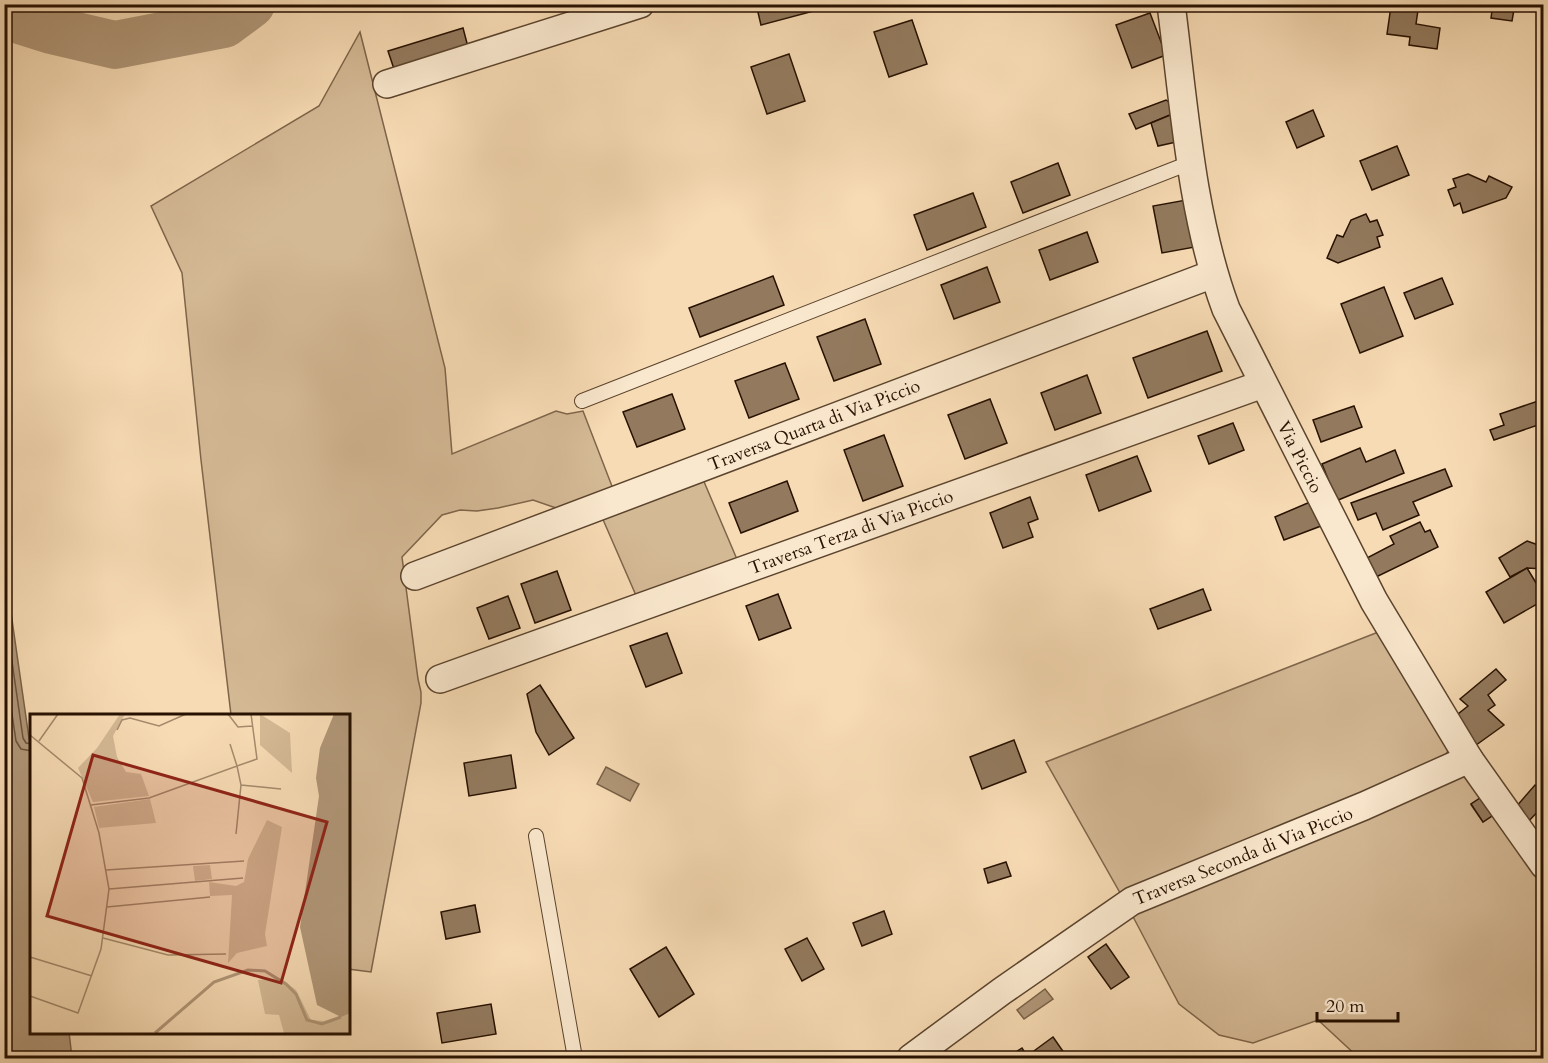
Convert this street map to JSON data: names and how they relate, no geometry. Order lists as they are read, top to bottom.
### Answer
{
  "streets": {
    "street": [
      "Traversa Quarta di Via Piccio",
      "Via Piccio",
      "Traversa Terza di Via Piccio",
      "Traversa Seconda di Via Piccio"
    ]
  },
  "crossings": [
    ["Traversa Quarta di Via Piccio", "Via Piccio"],
    ["Via Piccio", "Traversa Terza di Via Piccio"],
    ["Via Piccio", "Traversa Seconda di Via Piccio"]
  ],
  "scale_bar": "20 m"
}
